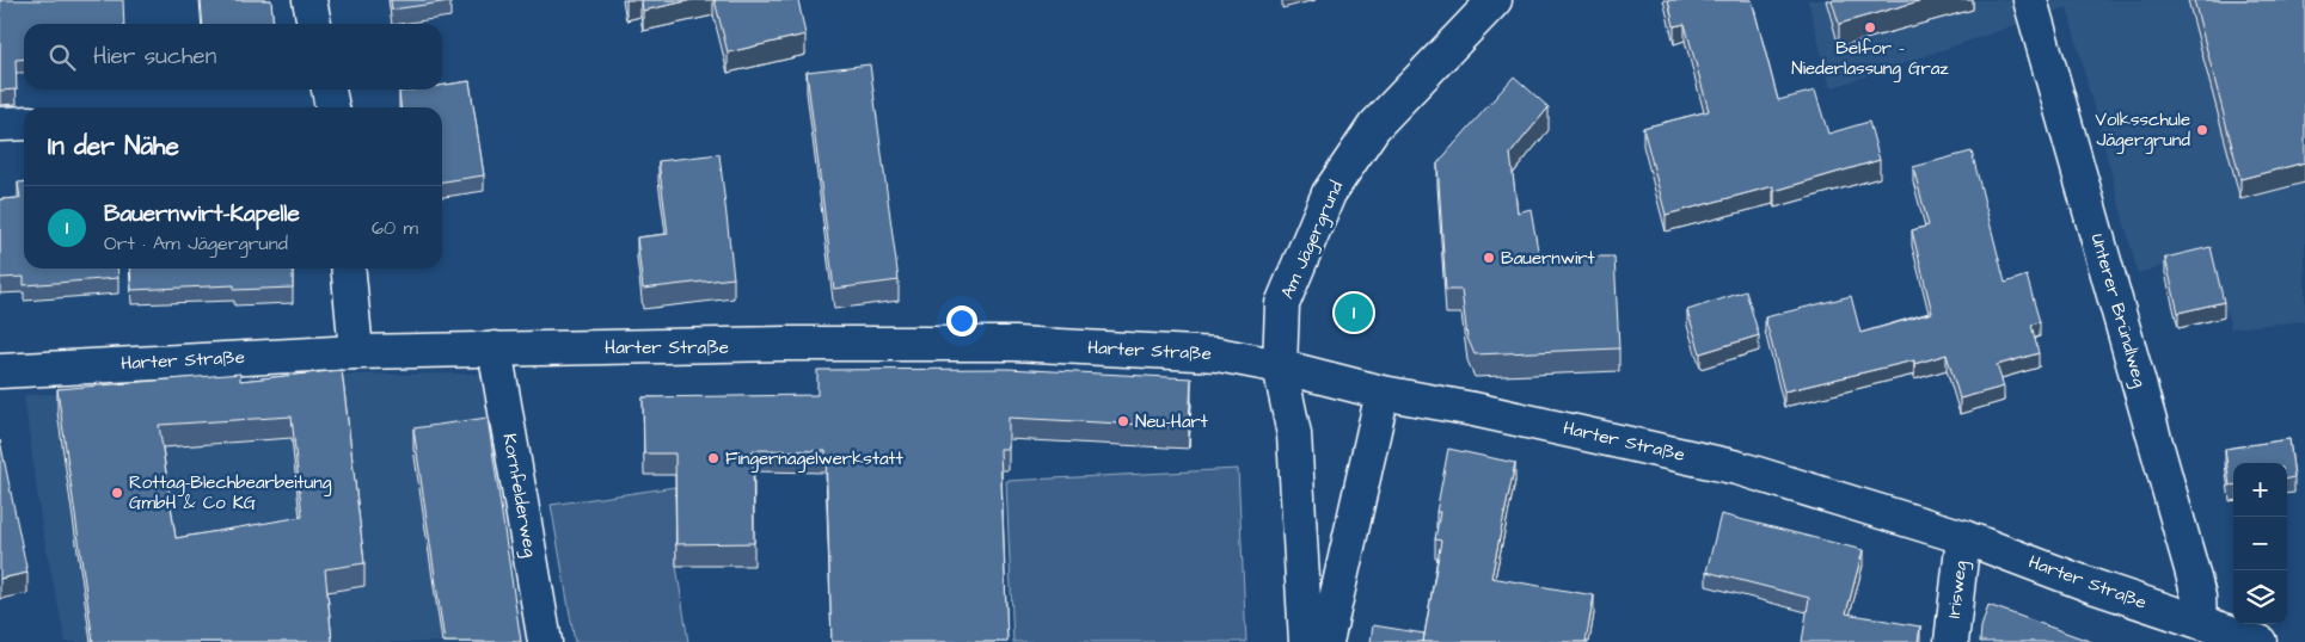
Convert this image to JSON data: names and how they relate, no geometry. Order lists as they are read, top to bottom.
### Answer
{
  "streets": {
    "main road": [
      "Am Jägergrund",
      "Unterer Bründlweg",
      "Harter Straße",
      "Kornfelderweg",
      "Irisweg"
    ]
  },
  "crossings": [
    ["Am Jägergrund", "Harter Straße"],
    ["Unterer Bründlweg", "Harter Straße"],
    ["Harter Straße", "Kornfelderweg"],
    ["Harter Straße", "Irisweg"]
  ],
  "places": [
    "Belfor - Niederlassung Graz",
    "Volksschule Jägergrund",
    "Bauernwirt",
    "Neu-Hart",
    "Fingernagelwerkstatt",
    "Rottag-Blechbearbeitung GmbH & Co KG"
  ],
  "page": {
    "search": "Hier suchen",
    "heading": "In der Nähe",
    "list": [
      {
        "mark": "1",
        "name": "Bauernwirt-Kapelle",
        "note": "Ort · Am Jägergrund",
        "value": "60 m"
      }
    ],
    "pins": "1",
    "map_buttons": ["+", "−"]
  }
}
